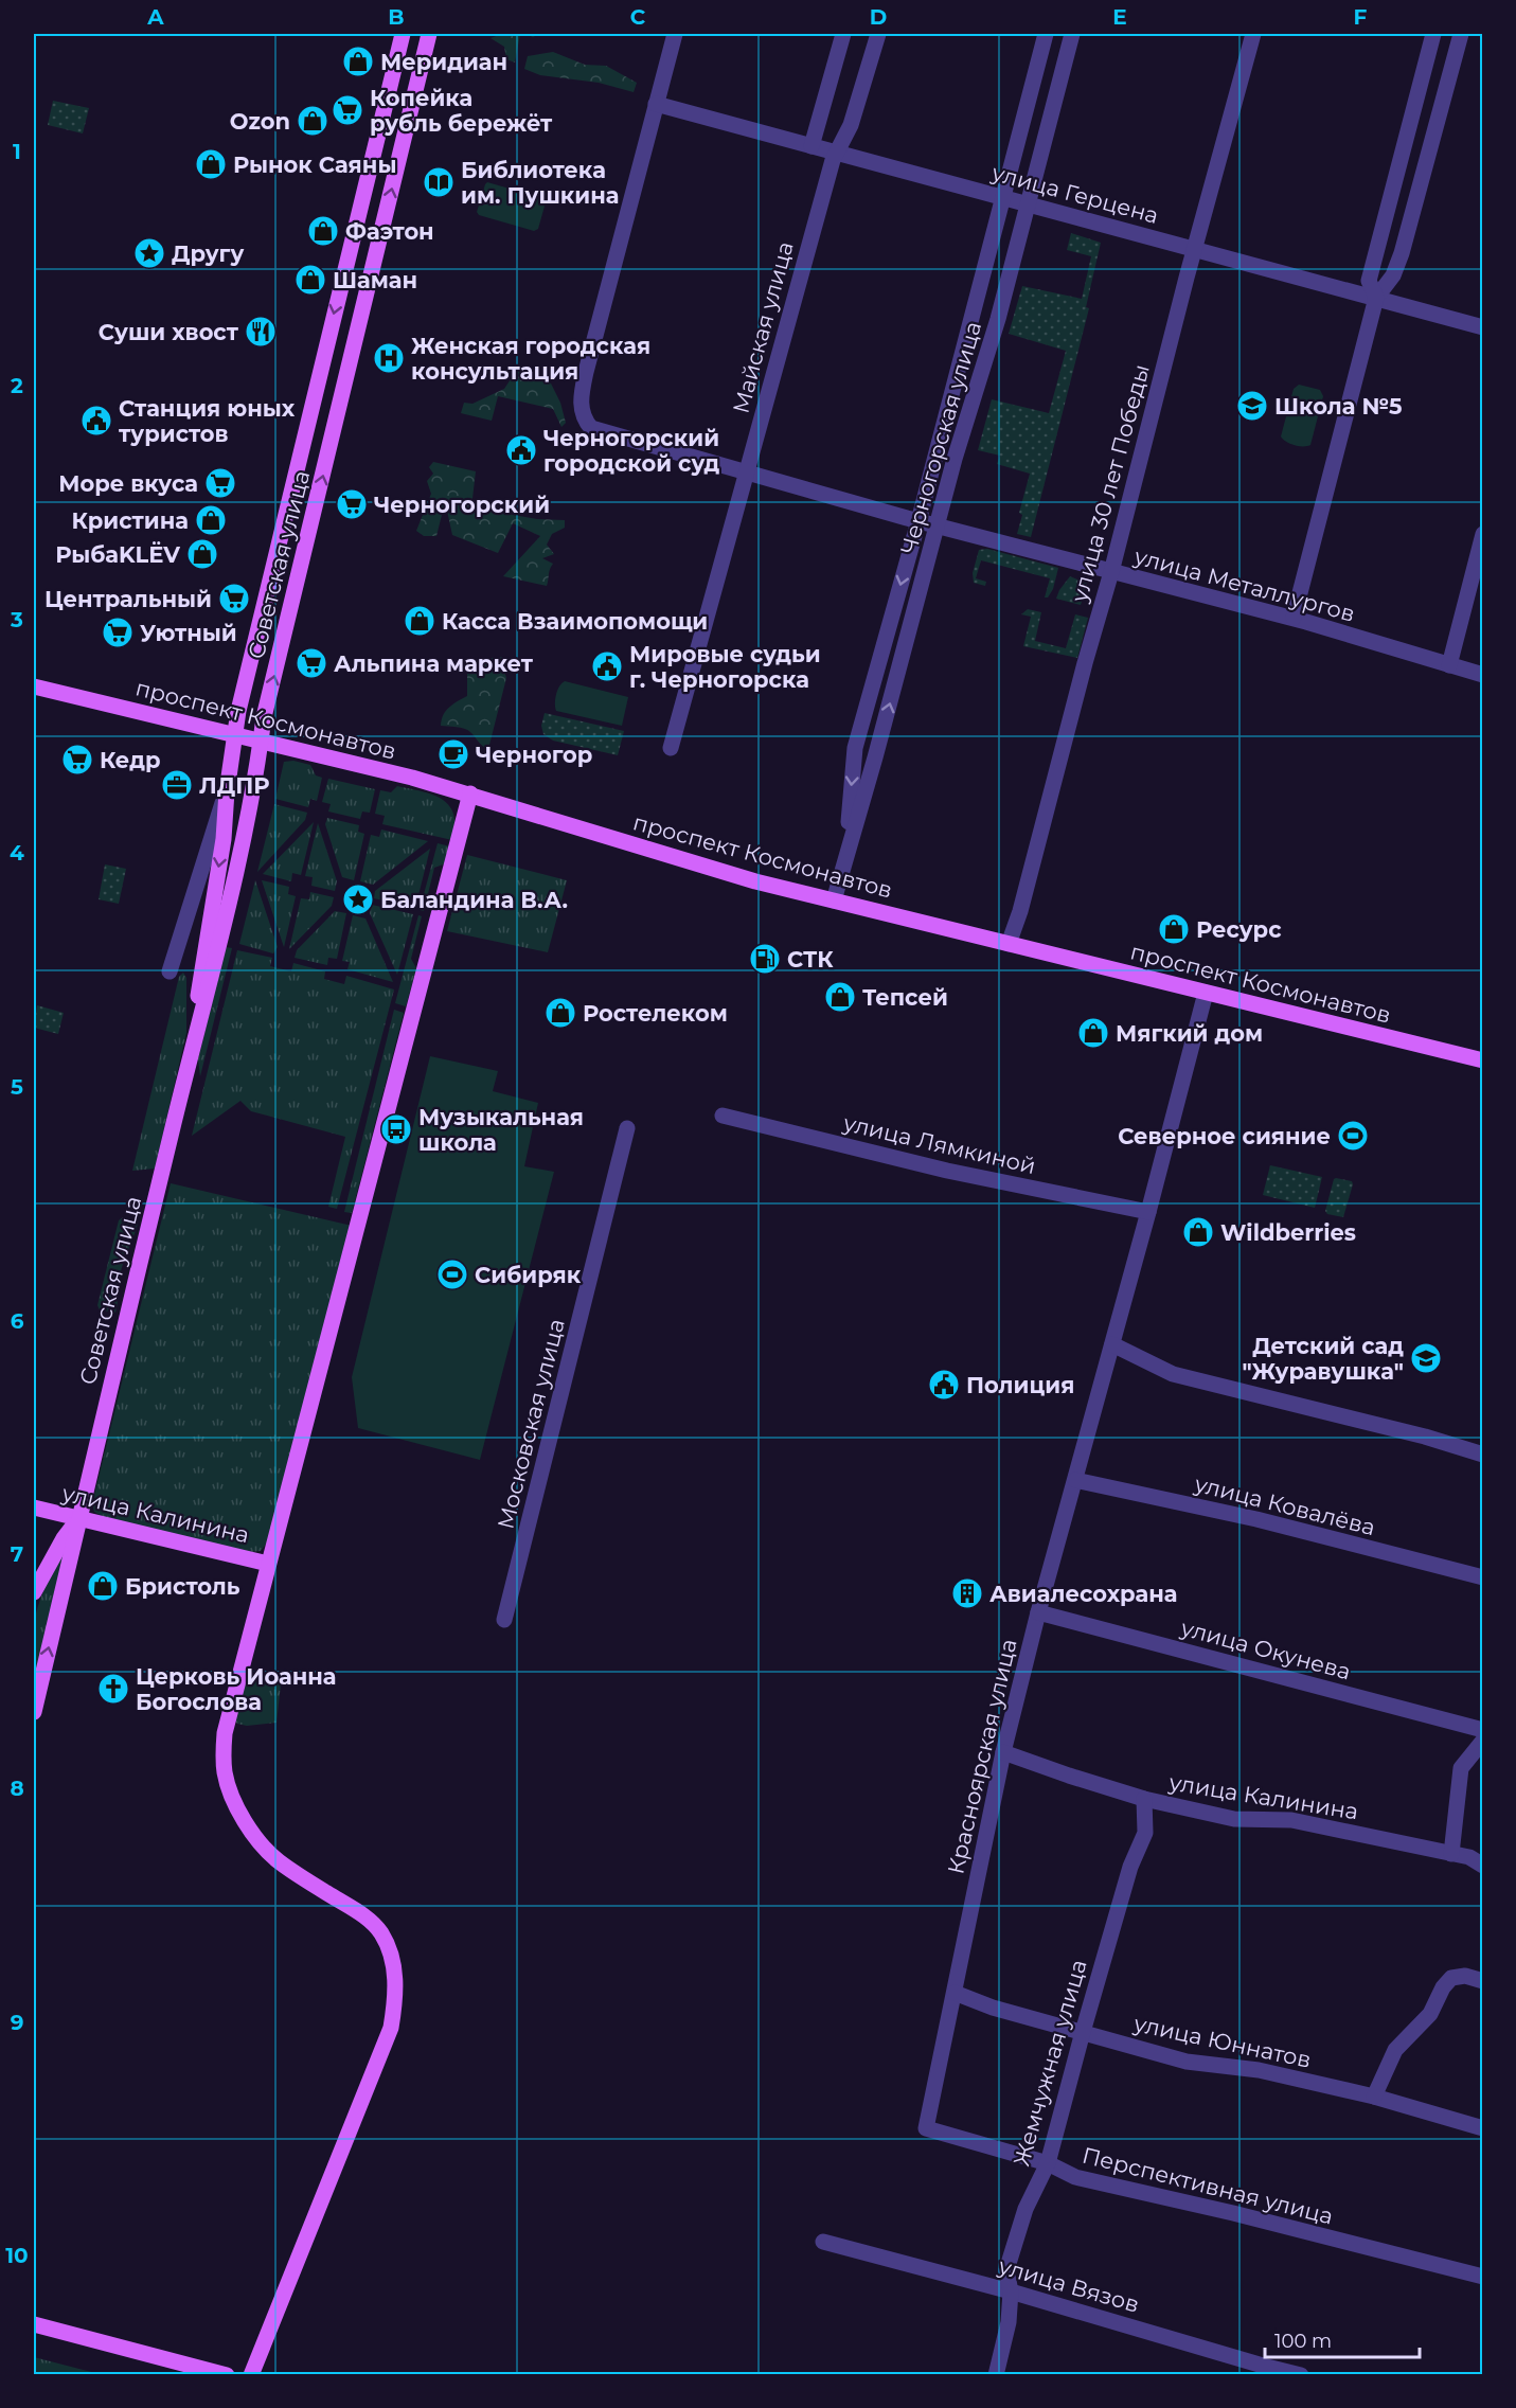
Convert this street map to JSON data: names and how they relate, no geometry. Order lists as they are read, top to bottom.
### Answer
{
  "streets": {
    "main road": ["Советская улица", "проспект Космонавтов", "улица Калинина"],
    "street": [
      "улица Герцена",
      "Майская улица",
      "Черногорская улица",
      "улица 30 лет Победы",
      "улица Металлургов",
      "улица Лямкиной",
      "Московская улица",
      "улица Ковалёва",
      "улица Окунева",
      "Красноярская улица",
      "улица Юннатов",
      "Жемчужная улица",
      "Перспективная улица",
      "улица Вязов"
    ]
  },
  "crossings": [
    ["улица Герцена", "Майская улица"],
    ["улица Герцена", "Черногорская улица"],
    ["улица Герцена", "улица 30 лет Победы"],
    ["улица Герцена", "улица Металлургов"],
    ["Майская улица", "улица Металлургов"],
    ["Черногорская улица", "улица Металлургов"],
    ["Черногорская улица", "проспект Космонавтов"],
    ["улица 30 лет Победы", "улица Металлургов"],
    ["улица 30 лет Победы", "проспект Космонавтов"],
    ["Советская улица", "проспект Космонавтов"],
    ["Советская улица", "улица Калинина"],
    ["проспект Космонавтов", "Красноярская улица"],
    ["улица Лямкиной", "Красноярская улица"],
    ["улица Ковалёва", "Красноярская улица"],
    ["улица Калинина", "Красноярская улица"],
    ["улица Калинина", "Жемчужная улица"],
    ["улица Окунева", "Красноярская улица"],
    ["Красноярская улица", "улица Юннатов"],
    ["Красноярская улица", "Перспективная улица"],
    ["улица Юннатов", "Жемчужная улица"],
    ["Жемчужная улица", "Перспективная улица"],
    ["Жемчужная улица", "улица Вязов"]
  ],
  "places": {
    "shop": [
      "Меридиан",
      "Ozon",
      "Рынок Саяны",
      "Фаэтон",
      "Шаман",
      "Кристина",
      "РыбаKLЁV",
      "Касса Взаимопомощи",
      "Ресурс",
      "Тепсей",
      "Ростелеком",
      "Мягкий дом",
      "Wildberries",
      "Бристоль"
    ],
    "supermarket": [
      "Копейка рубль бережёт",
      "Море вкуса",
      "Черногорский",
      "Центральный",
      "Уютный",
      "Альпина маркет",
      "Кедр"
    ],
    "library": ["Библиотека им. Пушкина"],
    "place": ["Другу", "Баландина В.А."],
    "restaurant": ["Суши хвост"],
    "hospital": ["Женская городская консультация"],
    "school or university": ["Школа №5", "Детский сад \"Журавушка\""],
    "public building": [
      "Станция юных туристов",
      "Черногорский городской суд",
      "Мировые судьи г. Черногорска",
      "Полиция"
    ],
    "cafe": ["Черногор"],
    "office": ["ЛДПР"],
    "fuel station": ["СТК"],
    "bus stop": ["Музыкальная школа"],
    "sports": ["Северное сияние", "Сибиряк"],
    "building": ["Авиалесохрана"],
    "church": ["Церковь Иоанна Богослова"]
  },
  "scale_bar": "100 m",
  "grid": {
    "columns": [
      "A",
      "B",
      "C",
      "D",
      "E",
      "F"
    ],
    "rows": [
      "1",
      "2",
      "3",
      "4",
      "5",
      "6",
      "7",
      "8",
      "9",
      "10"
    ]
  }
}
